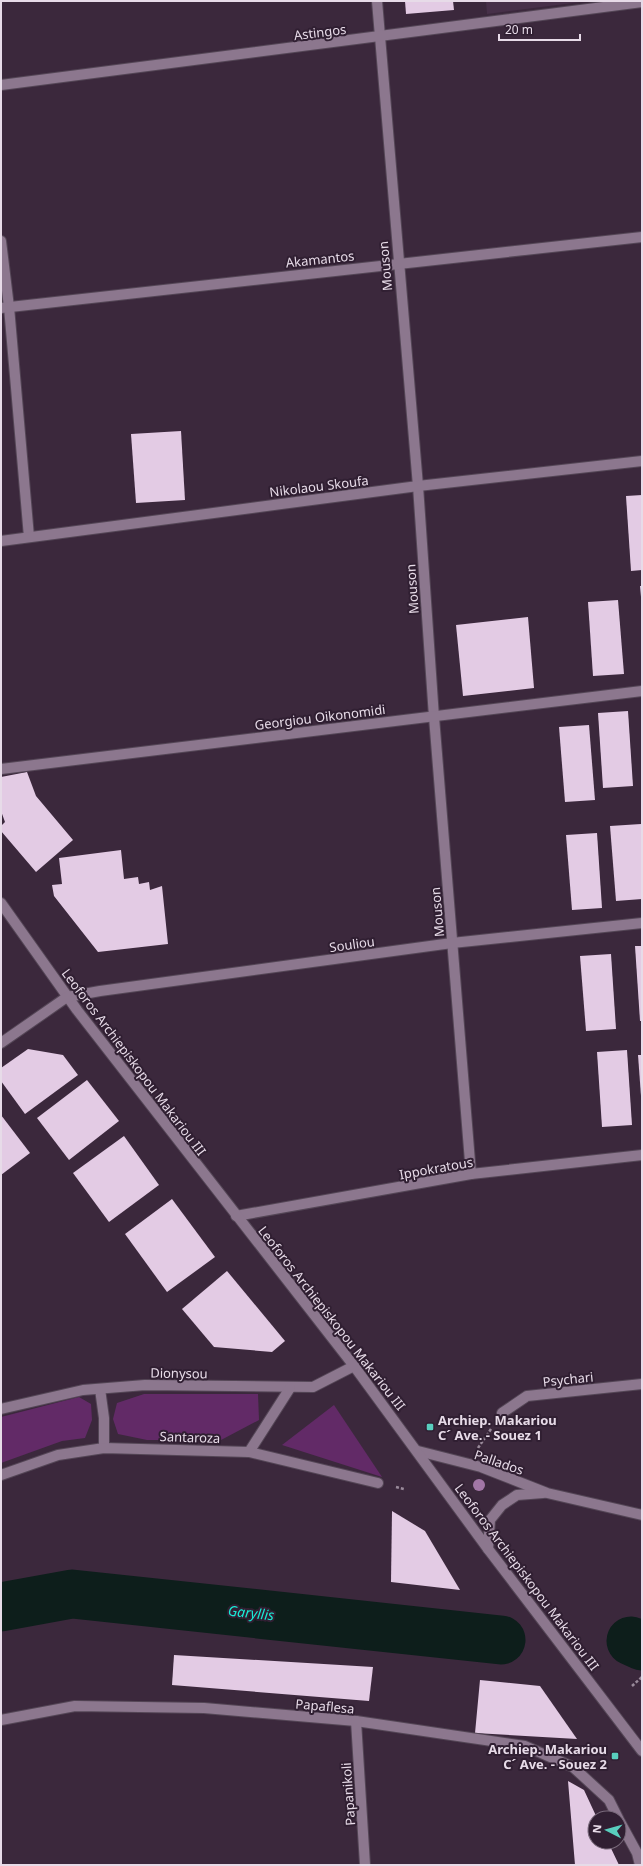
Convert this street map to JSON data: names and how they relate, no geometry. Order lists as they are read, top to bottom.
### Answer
{
  "streets": {
    "street": [
      "Astingos",
      "Akamantos",
      "Mouson",
      "Nikolaou Skoufa",
      "Georgiou Oikonomidi",
      "Souliou",
      "Leoforos Archiepiskopou Makariou III",
      "Ippokratous",
      "Dionysou",
      "Psychari",
      "Santaroza",
      "Pallados",
      "Papaflesa",
      "Papanikoli"
    ]
  },
  "crossings": [
    ["Astingos", "Mouson"],
    ["Akamantos", "Mouson"],
    ["Mouson", "Nikolaou Skoufa"],
    ["Mouson", "Georgiou Oikonomidi"],
    ["Mouson", "Souliou"],
    ["Mouson", "Ippokratous"],
    ["Souliou", "Leoforos Archiepiskopou Makariou III"],
    ["Leoforos Archiepiskopou Makariou III", "Ippokratous"],
    ["Leoforos Archiepiskopou Makariou III", "Dionysou"],
    ["Leoforos Archiepiskopou Makariou III", "Pallados"],
    ["Papaflesa", "Papanikoli"]
  ],
  "water": ["Garyllis"],
  "places": {
    "transit": ["Archiep. Makariou C´ Ave. - Souez 1", "Archiep. Makariou C´ Ave. - Souez 2"]
  },
  "scale_bar": "20 m",
  "north": "left"
}
